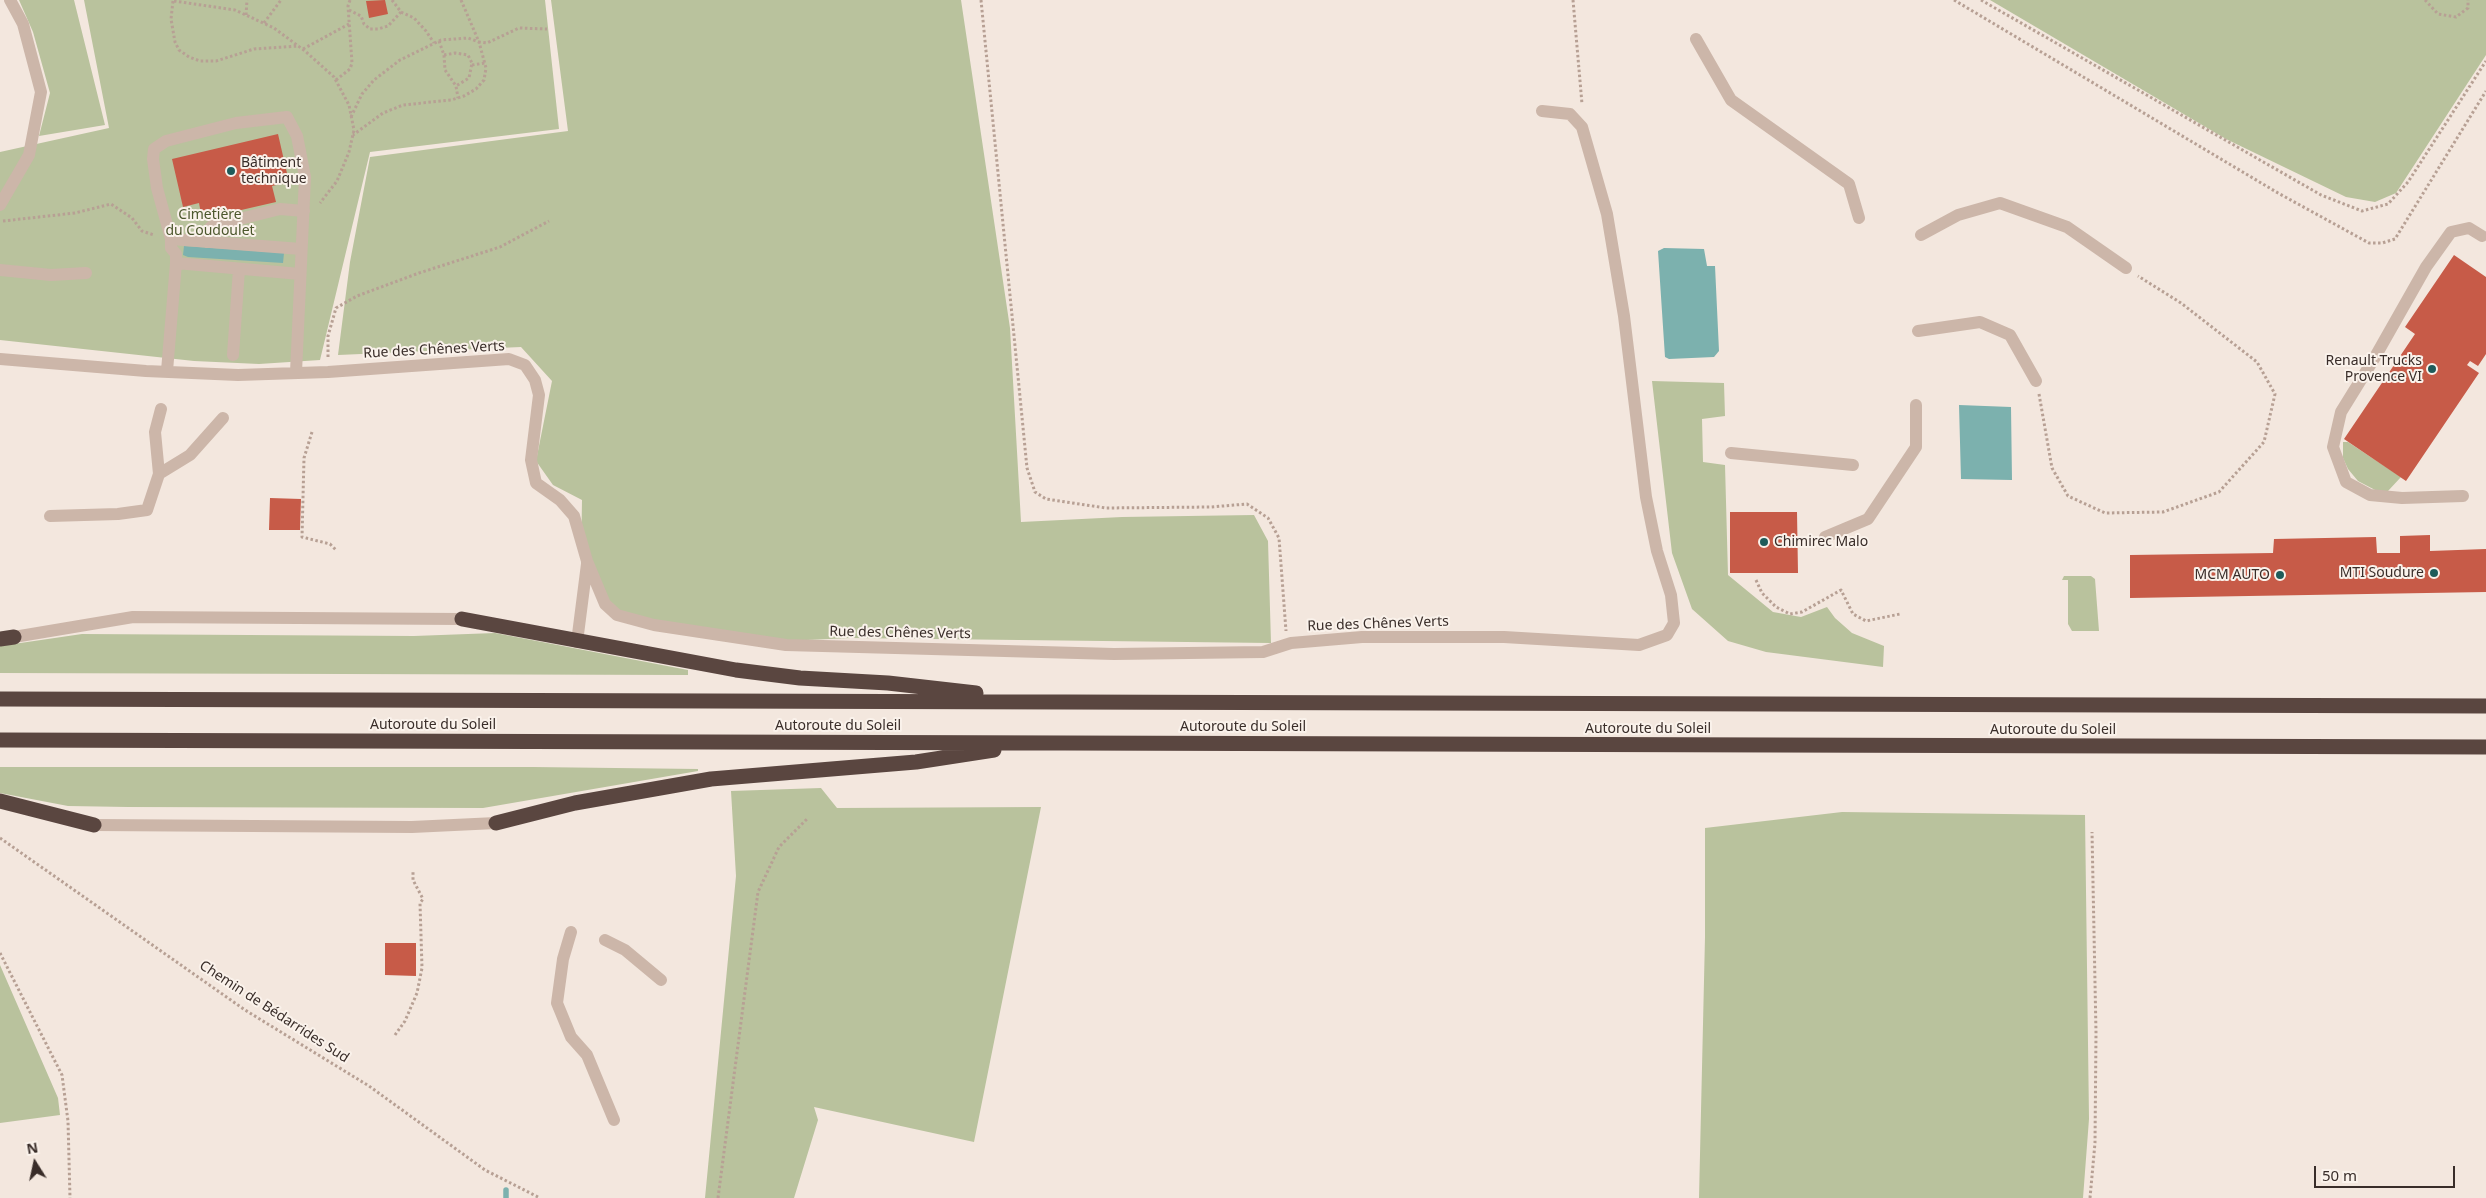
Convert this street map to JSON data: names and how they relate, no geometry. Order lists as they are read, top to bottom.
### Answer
{
  "streets": {
    "highway": ["Autoroute du Soleil"],
    "street": ["Rue des Chênes Verts"],
    "path": ["Chemin de Bédarrides Sud"]
  },
  "parks": ["Cimetière du Coudoulet"],
  "places": [
    "Bâtiment technique",
    "Renault Trucks Provence VI",
    "Chimirec Malo",
    "MTI Soudure",
    "MCM AUTO"
  ],
  "scale_bar": "50 m",
  "north": "top"
}
